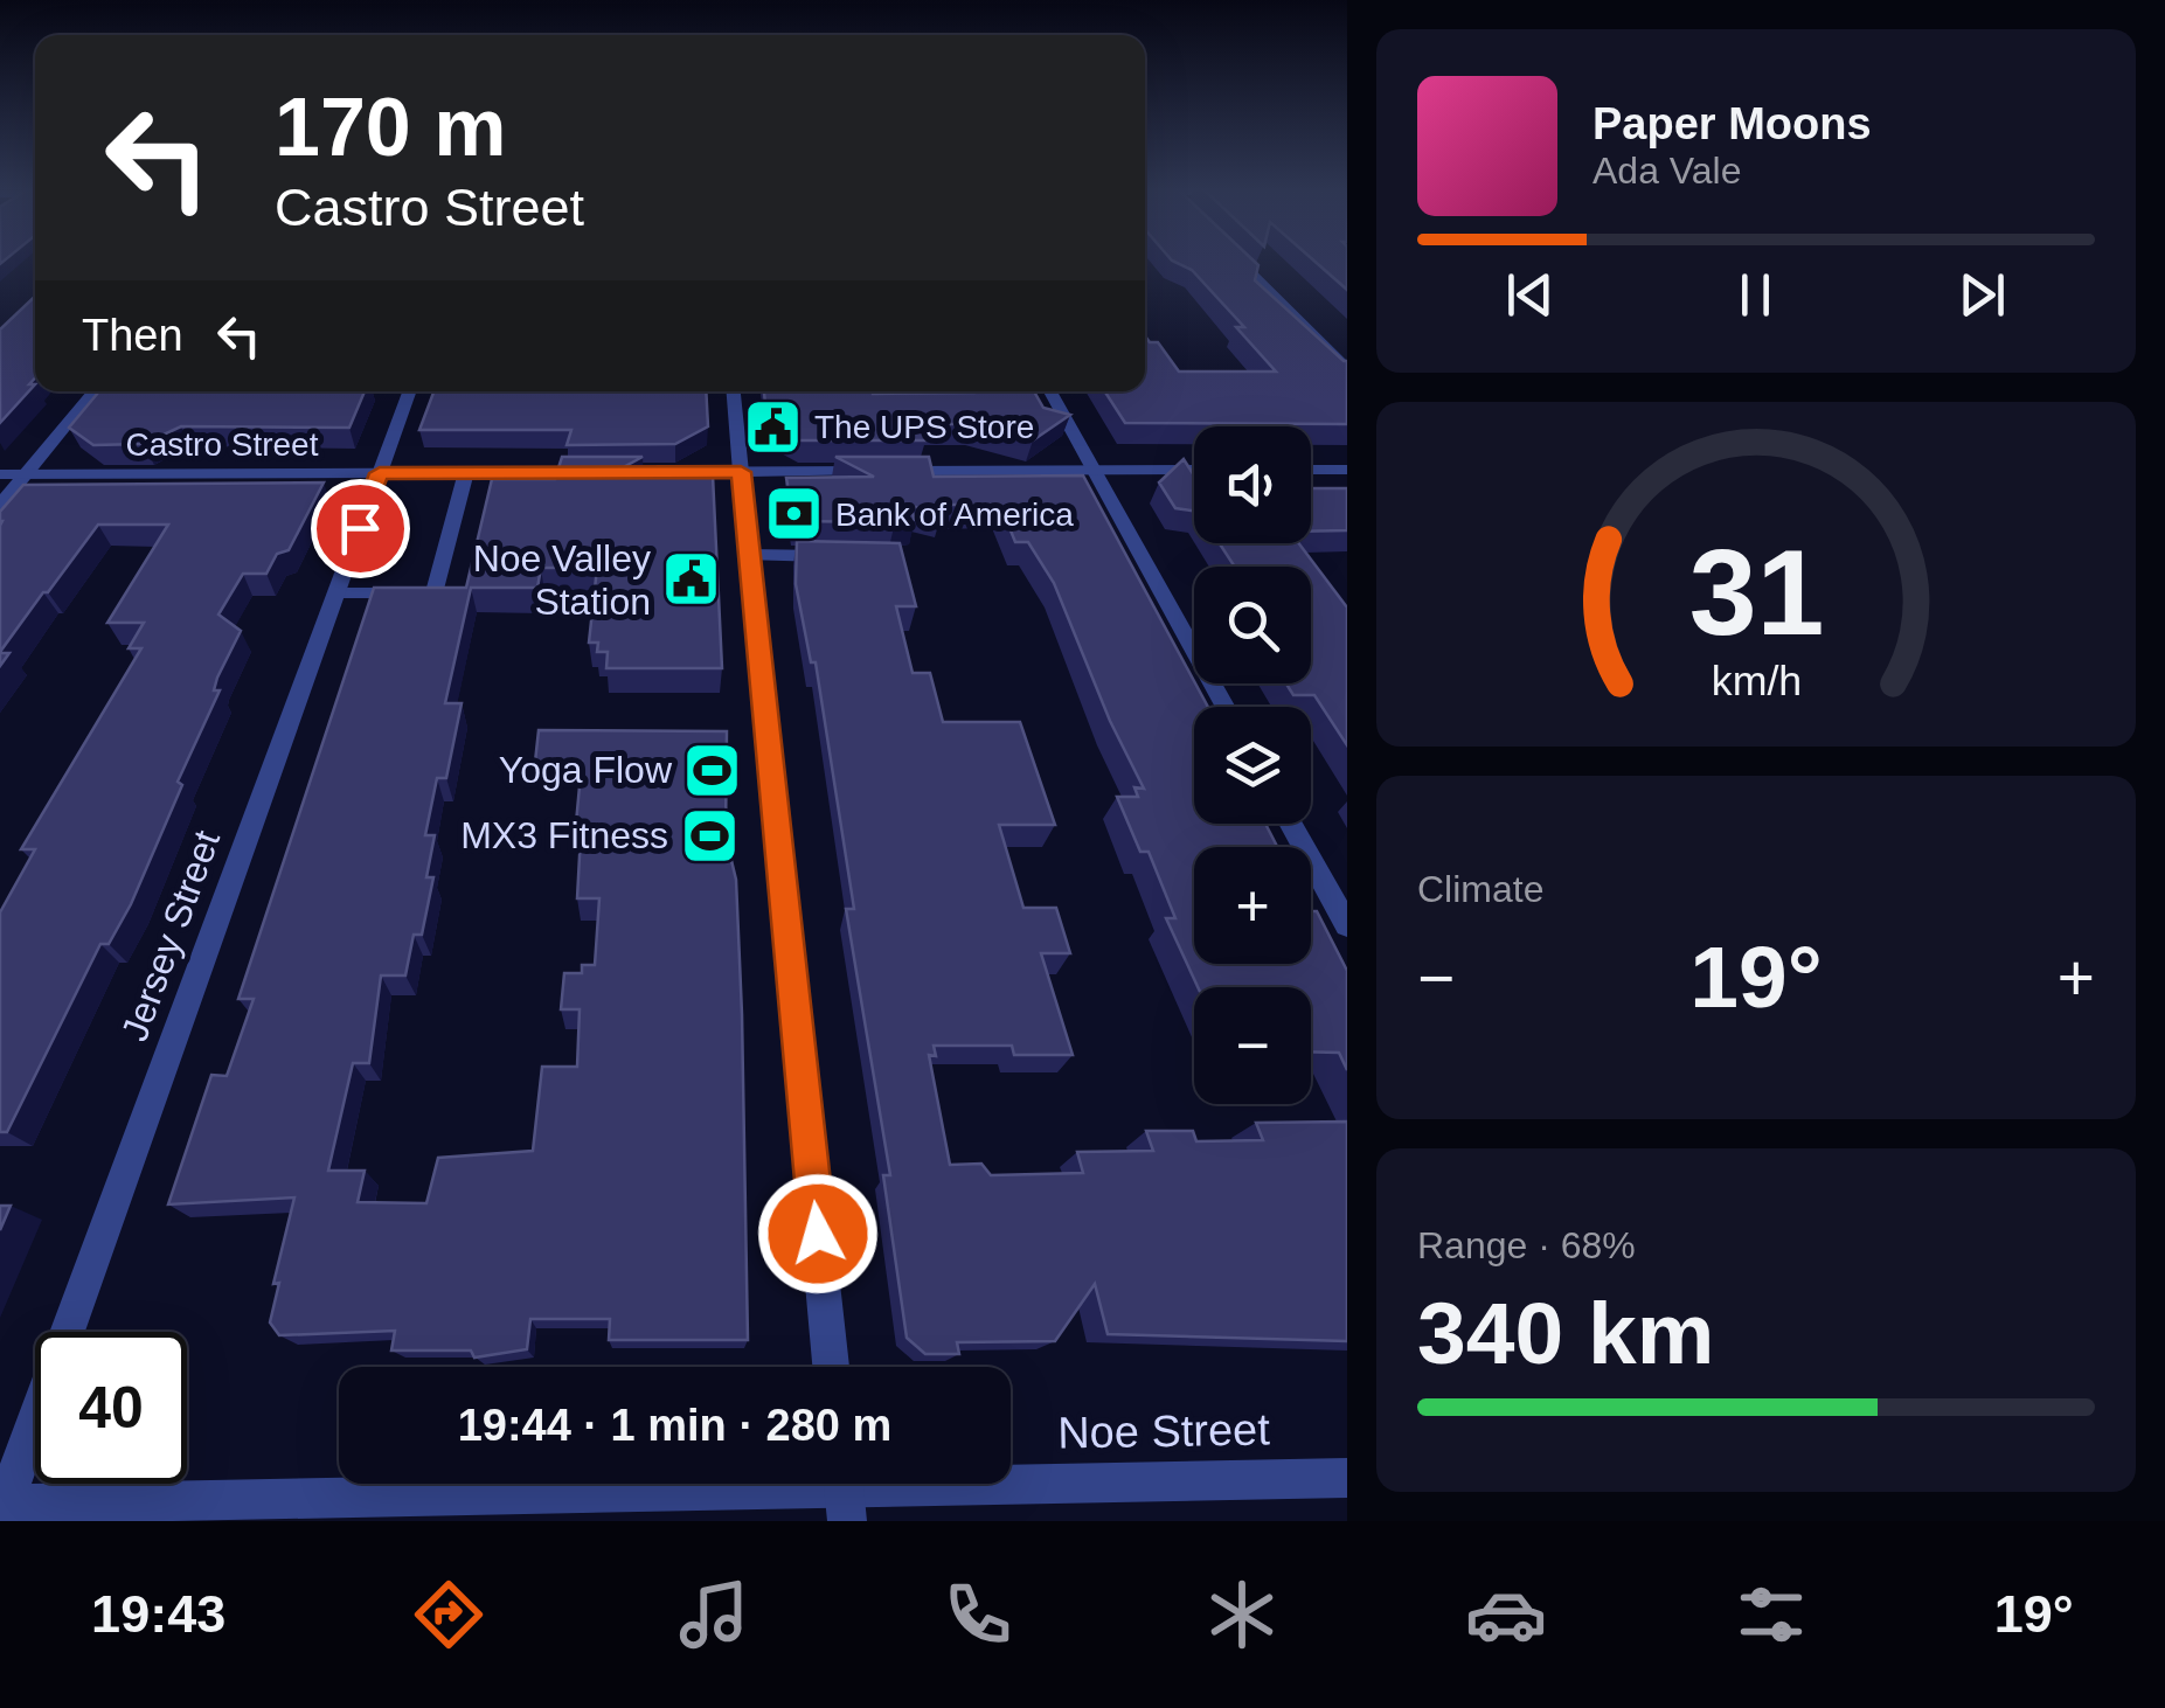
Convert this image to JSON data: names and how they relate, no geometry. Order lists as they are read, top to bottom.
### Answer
{
  "streets": {
    "street": ["Castro Street", "Jersey Street", "Noe Street"]
  },
  "crossings": [
    ["Castro Street", "Jersey Street"],
    ["Jersey Street", "Noe Street"]
  ],
  "places": {
    "public building": ["The UPS Store", "Noe Valley Station"],
    "bank": ["Bank of America"],
    "sports": ["Yoga Flow", "MX3 Fitness"]
  },
  "page": {
    "turn": ["170 m", "Castro Street"],
    "song": ["Paper Moons", "Ada Vale"],
    "then": "Then",
    "map_buttons": ["+", "−"],
    "tile": [
      "Climate",
      ["Range · 68%", "340 km"]
    ],
    "heat": ["−", "19°", "+"],
    "limit": "40",
    "trip": "19:44 · 1 min · 280 m",
    "tabs": ["19:43", "19°"],
    "gauge": ["31", "km/h"]
  }
}
